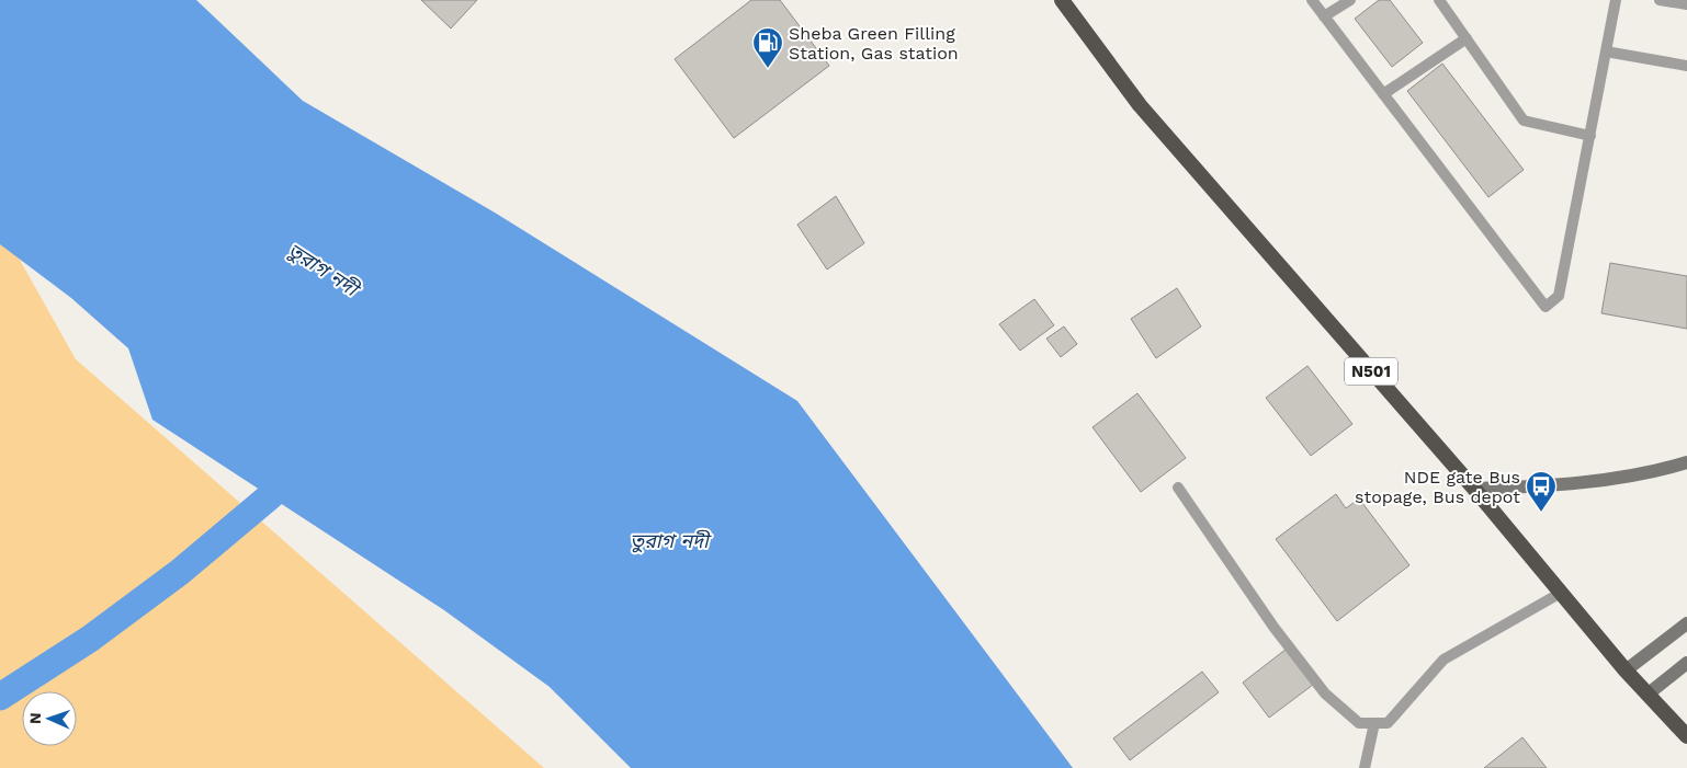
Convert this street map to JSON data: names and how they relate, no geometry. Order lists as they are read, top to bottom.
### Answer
{
  "streets": {
    "highway": ["N501"]
  },
  "water": ["তুরাগ নদী"],
  "places": {
    "fuel station": ["Sheba Green Filling Station, Gas station"],
    "bus stop": ["NDE gate Bus stopage, Bus depot"]
  },
  "north": "left"
}
